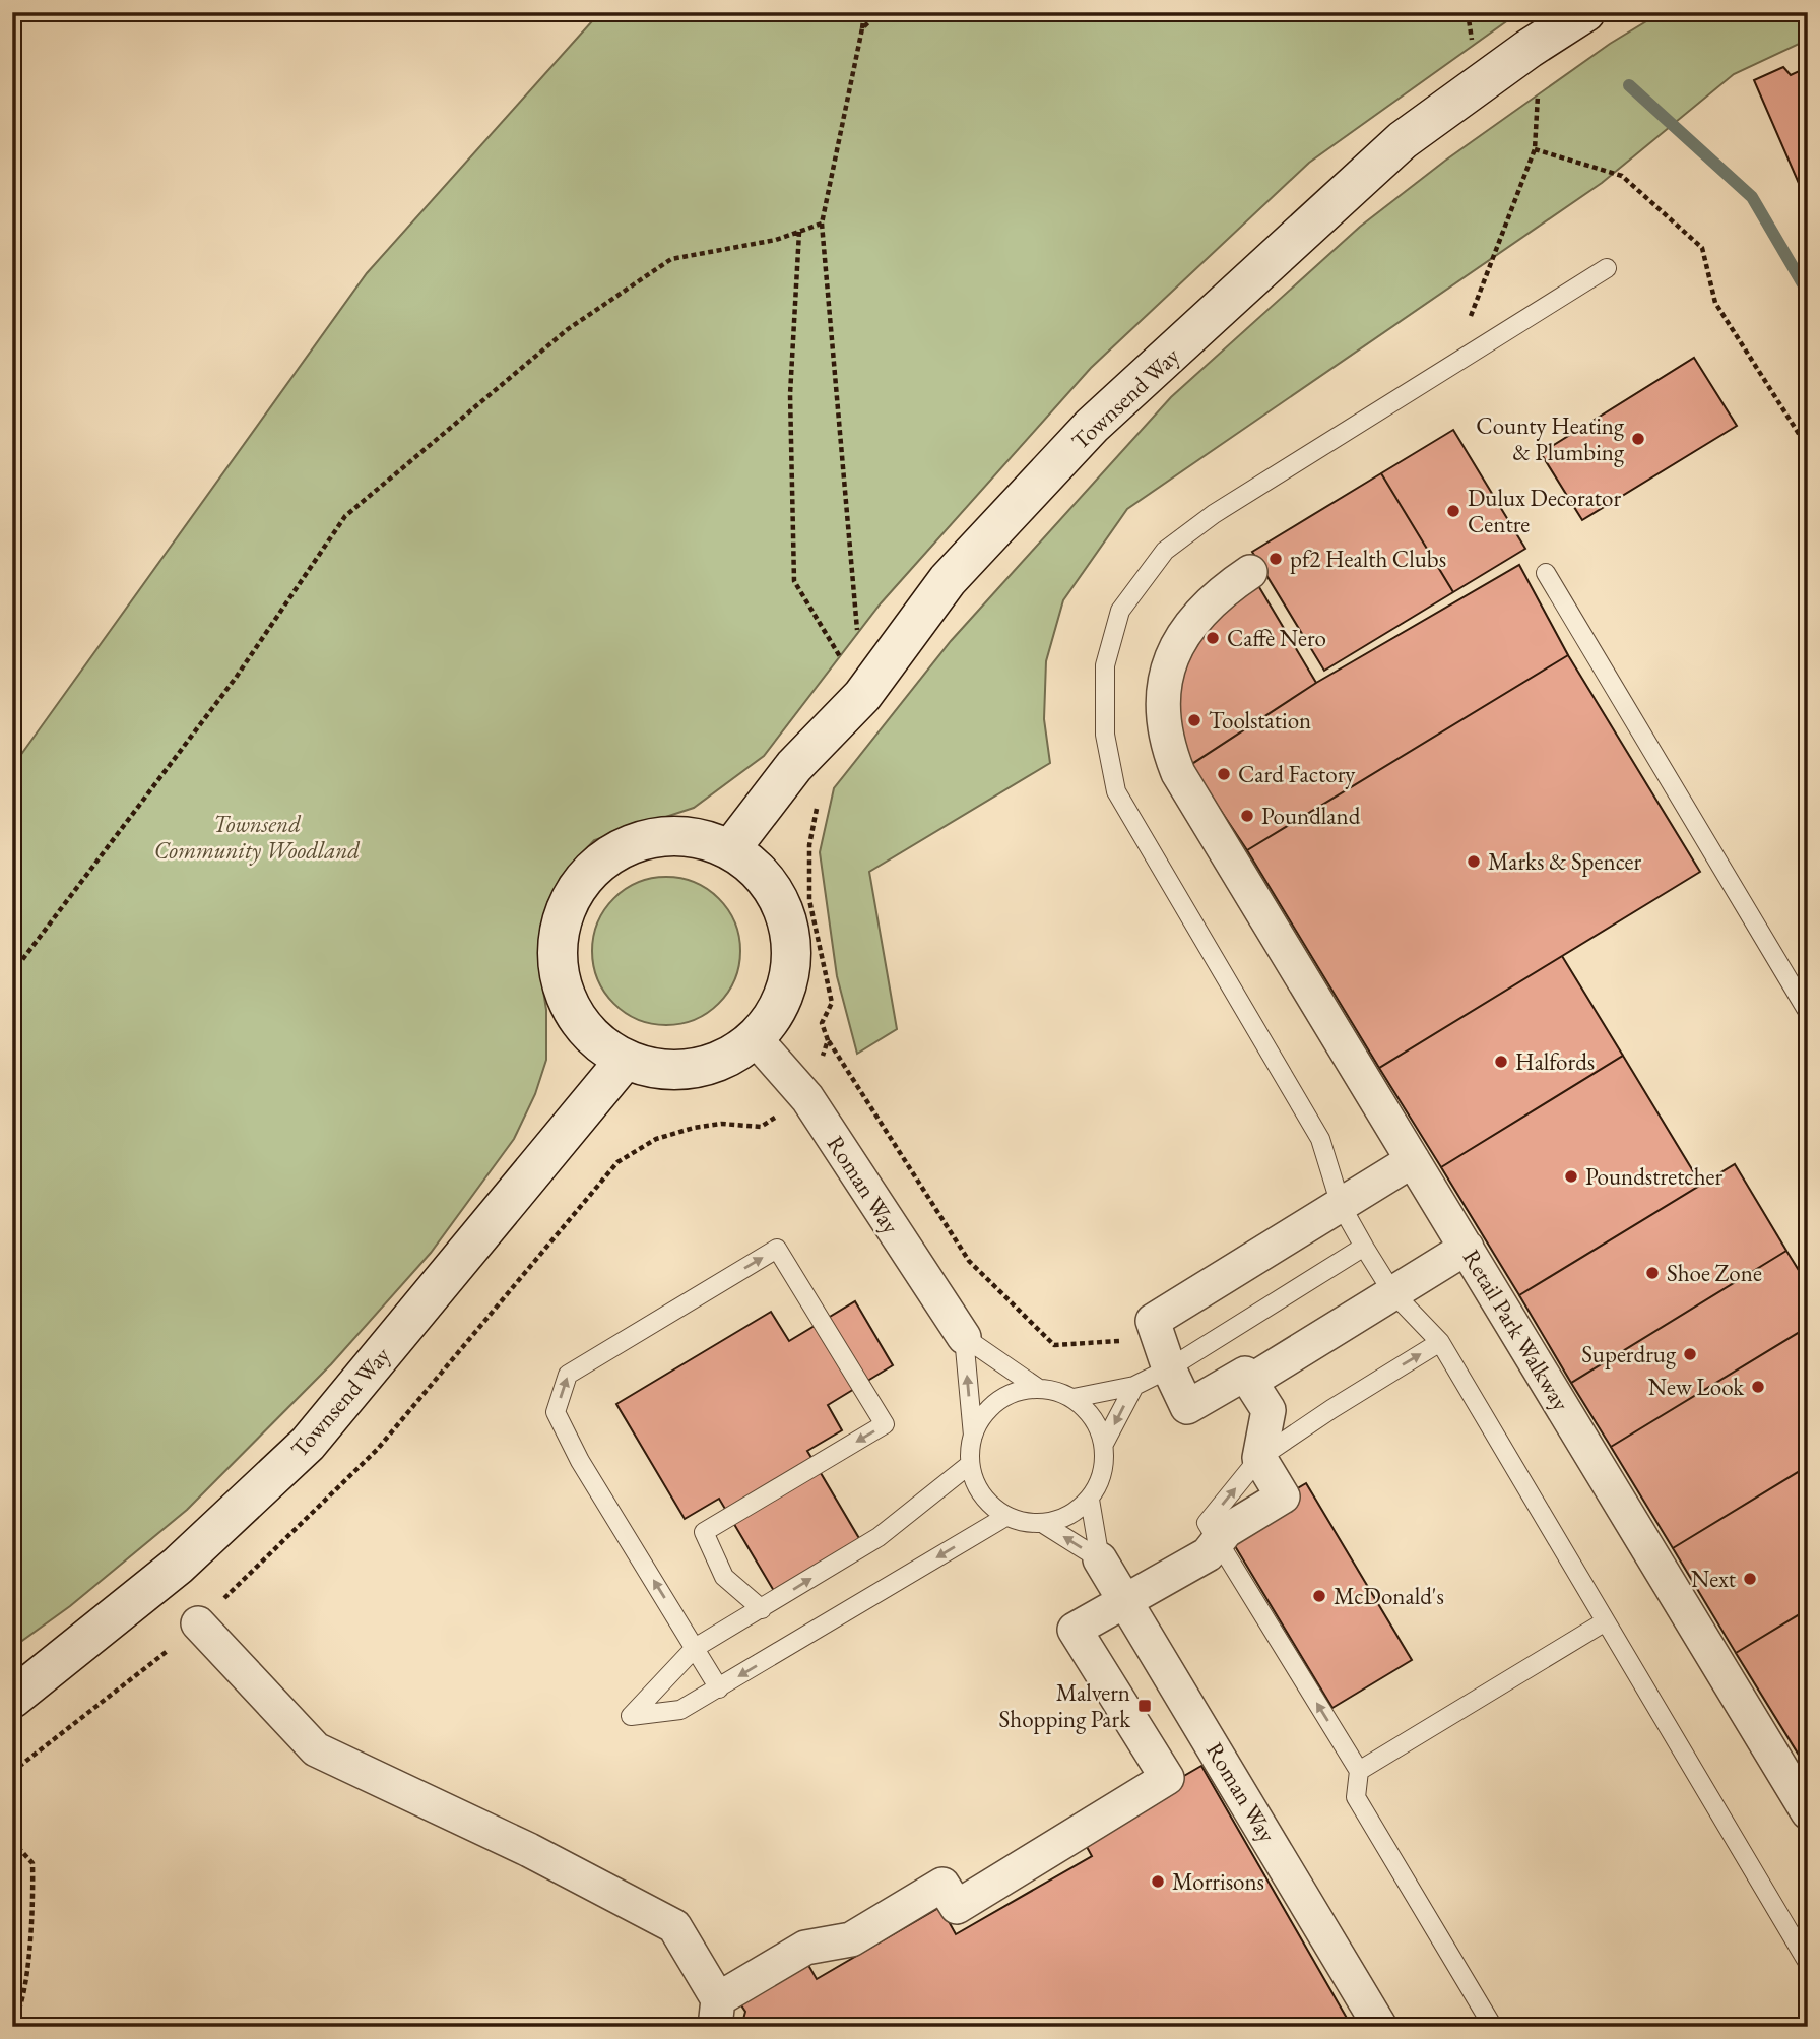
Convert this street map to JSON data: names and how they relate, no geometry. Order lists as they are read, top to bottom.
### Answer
{
  "streets": {
    "main road": ["Townsend Way"],
    "street": ["Roman Way", "Retail Park Walkway"]
  },
  "crossings": [
    ["Townsend Way", "Roman Way"]
  ],
  "parks": ["Townsend Community Woodland"],
  "places": {
    "other": [
      "County Heating & Plumbing",
      "Dulux Decorator Centre",
      "pf2 Health Clubs",
      "Caffè Nero",
      "Toolstation",
      "Card Factory",
      "Poundland",
      "Marks & Spencer",
      "Halfords",
      "Poundstretcher",
      "Shoe Zone",
      "Superdrug",
      "New Look",
      "Next",
      "McDonald's",
      "Morrisons"
    ],
    "transit": ["Malvern Shopping Park"]
  }
}
